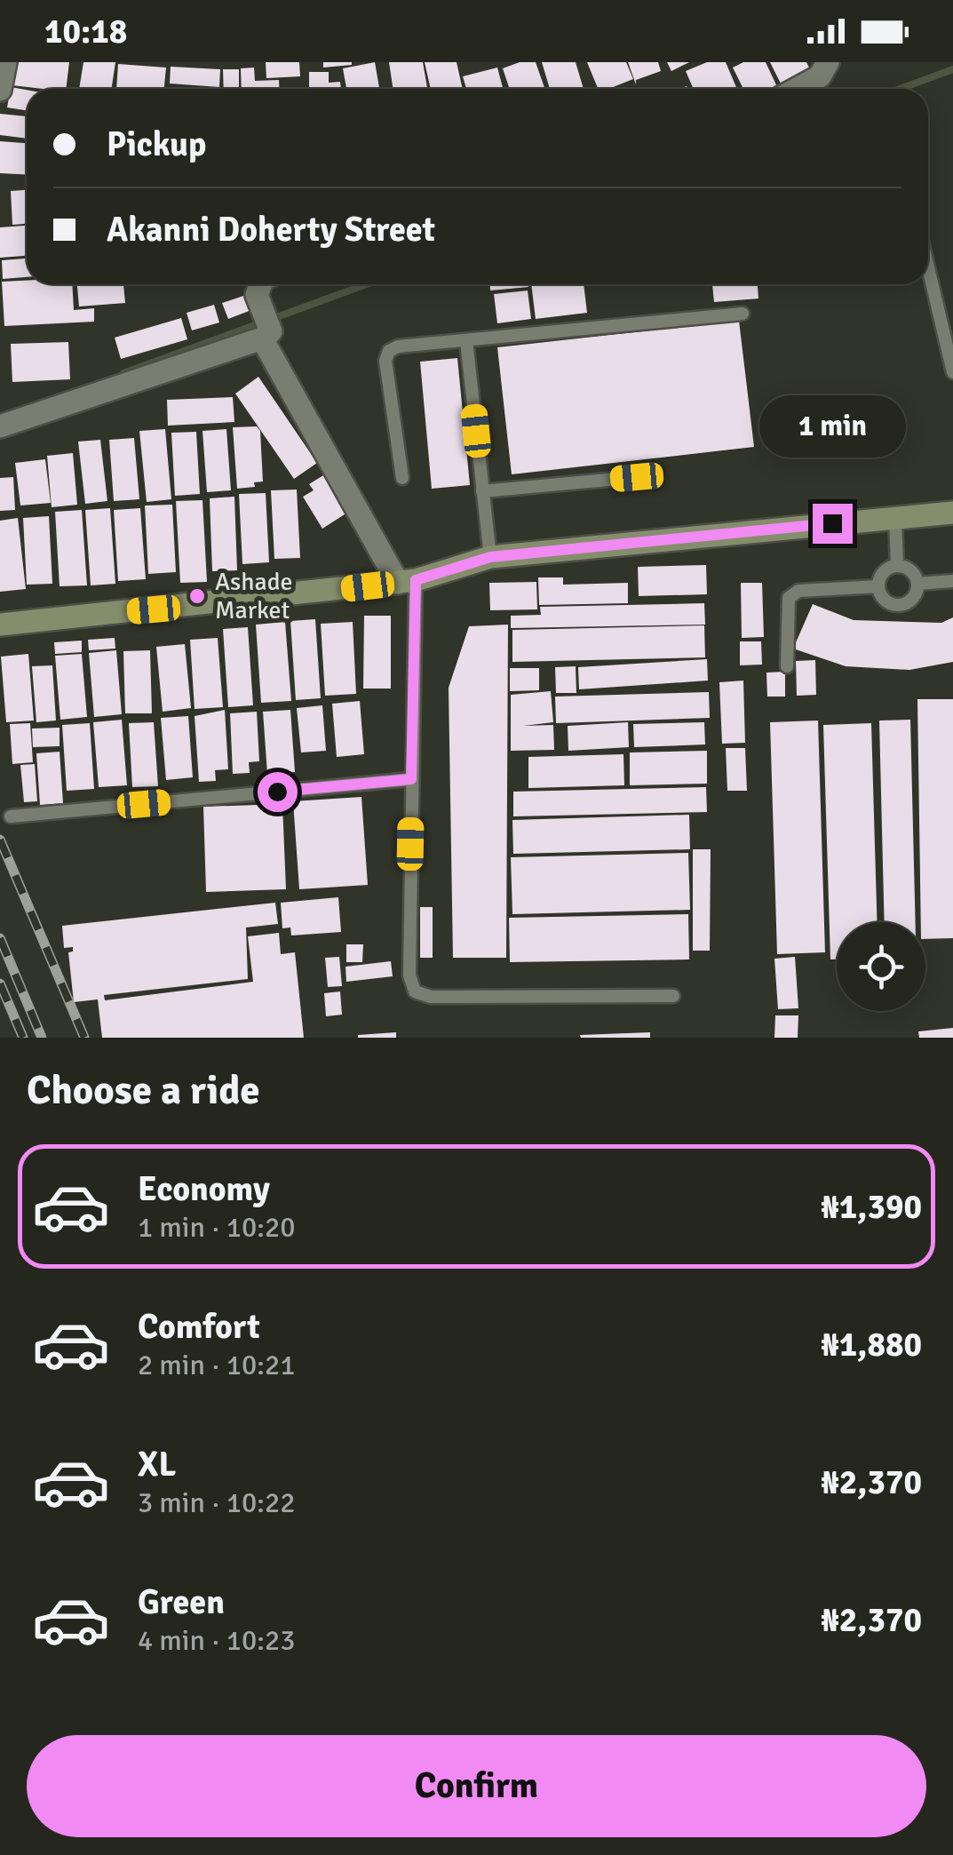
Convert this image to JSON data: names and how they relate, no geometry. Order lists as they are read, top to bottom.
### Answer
{
  "places": ["Ashade Market"],
  "page": {
    "status": "10:18",
    "banner": ["Pickup", "Akanni Doherty Street"],
    "bubble": "1 min",
    "heading": "Choose a ride",
    "list": [
      {
        "name": "Economy",
        "note": "1 min · 10:20",
        "value": "₦1,390"
      },
      {
        "name": "Comfort",
        "note": "2 min · 10:21",
        "value": "₦1,880"
      },
      {
        "name": "XL",
        "note": "3 min · 10:22",
        "value": "₦2,370"
      },
      {
        "name": "Green",
        "note": "4 min · 10:23",
        "value": "₦2,370"
      }
    ],
    "buttons": "Confirm"
  }
}
